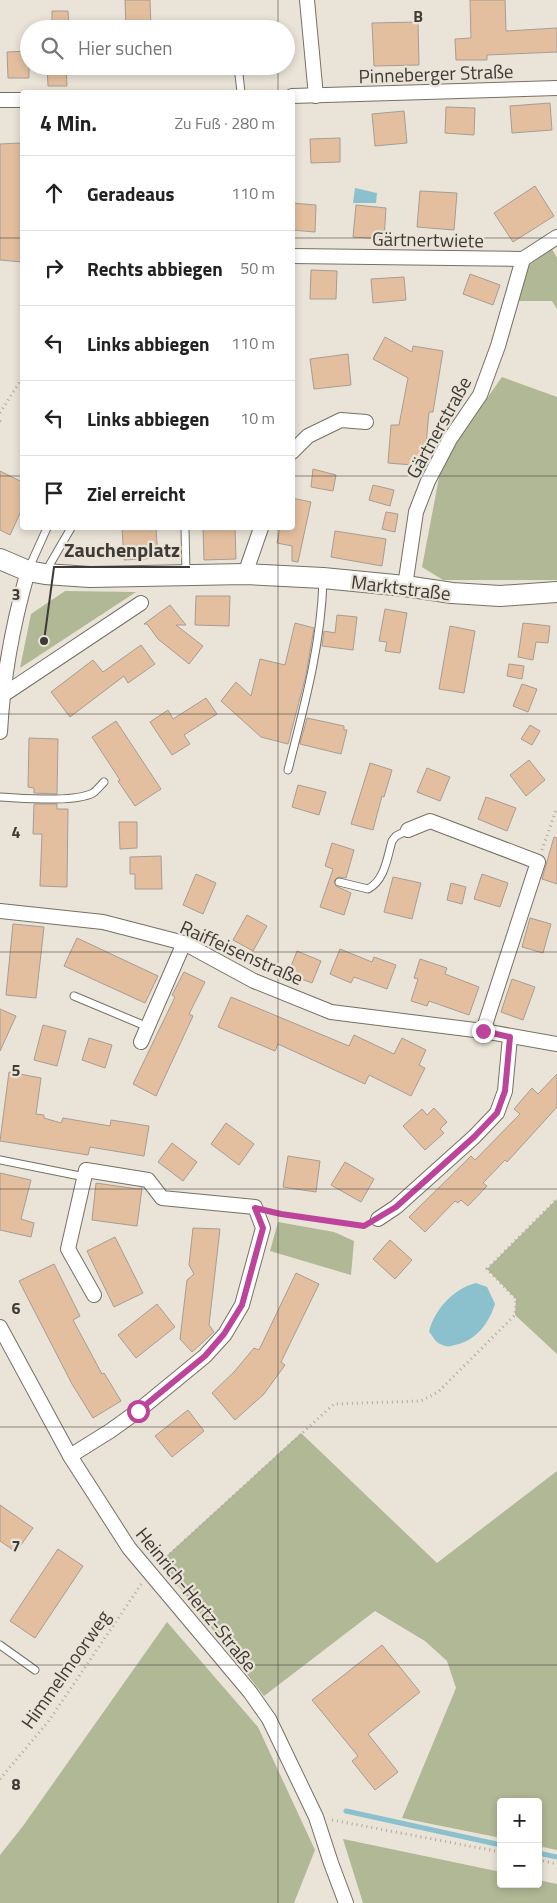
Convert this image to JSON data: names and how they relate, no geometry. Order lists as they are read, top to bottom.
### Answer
{
  "streets": {
    "main road": ["Marktstraße"],
    "street": [
      "Pinneberger Straße",
      "Gärtnertwiete",
      "Gärtnerstraße",
      "Raiffeisenstraße",
      "Heinrich-Hertz-Straße"
    ],
    "path": ["Himmelmoorweg"]
  },
  "crossings": [
    ["Gärtnertwiete", "Gärtnerstraße"],
    ["Gärtnerstraße", "Marktstraße"],
    ["Heinrich-Hertz-Straße", "Himmelmoorweg"]
  ],
  "places": ["Zauchenplatz"],
  "page": {
    "search": "Hier suchen",
    "heading": ["4 Min.", "Zu Fuß · 280 m"],
    "list": [
      ["Geradeaus", "110 m"],
      ["Rechts abbiegen", "50 m"],
      ["Links abbiegen", "110 m"],
      ["Links abbiegen", "10 m"],
      "Ziel erreicht"
    ],
    "map_buttons": ["+", "−"]
  },
  "grid": {
    "columns": ["B"],
    "rows": [
      "3",
      "4",
      "5",
      "6",
      "7",
      "8"
    ]
  }
}
